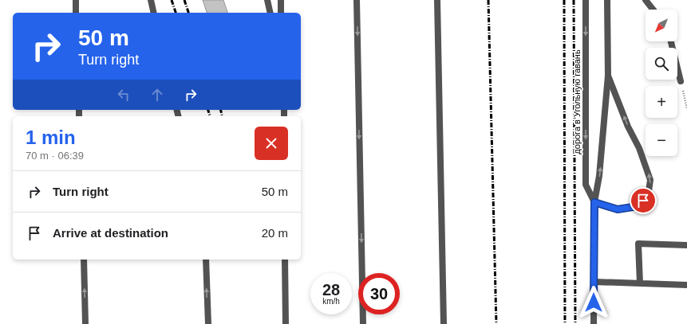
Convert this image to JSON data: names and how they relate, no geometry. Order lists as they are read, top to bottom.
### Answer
{
  "streets": {
    "street": ["дорога в Угольную гавань"]
  },
  "north": "bottom left",
  "page": {
    "map_buttons": ["+", "−"],
    "turn": ["50 m", "Turn right"],
    "heading": ["1 min", "70 m · 06:39"],
    "list": [
      {
        "name": "Turn right",
        "value": "50 m"
      },
      {
        "name": "Arrive at destination",
        "value": "20 m"
      }
    ],
    "speed": "28 km/h",
    "limit": "30"
  }
}
